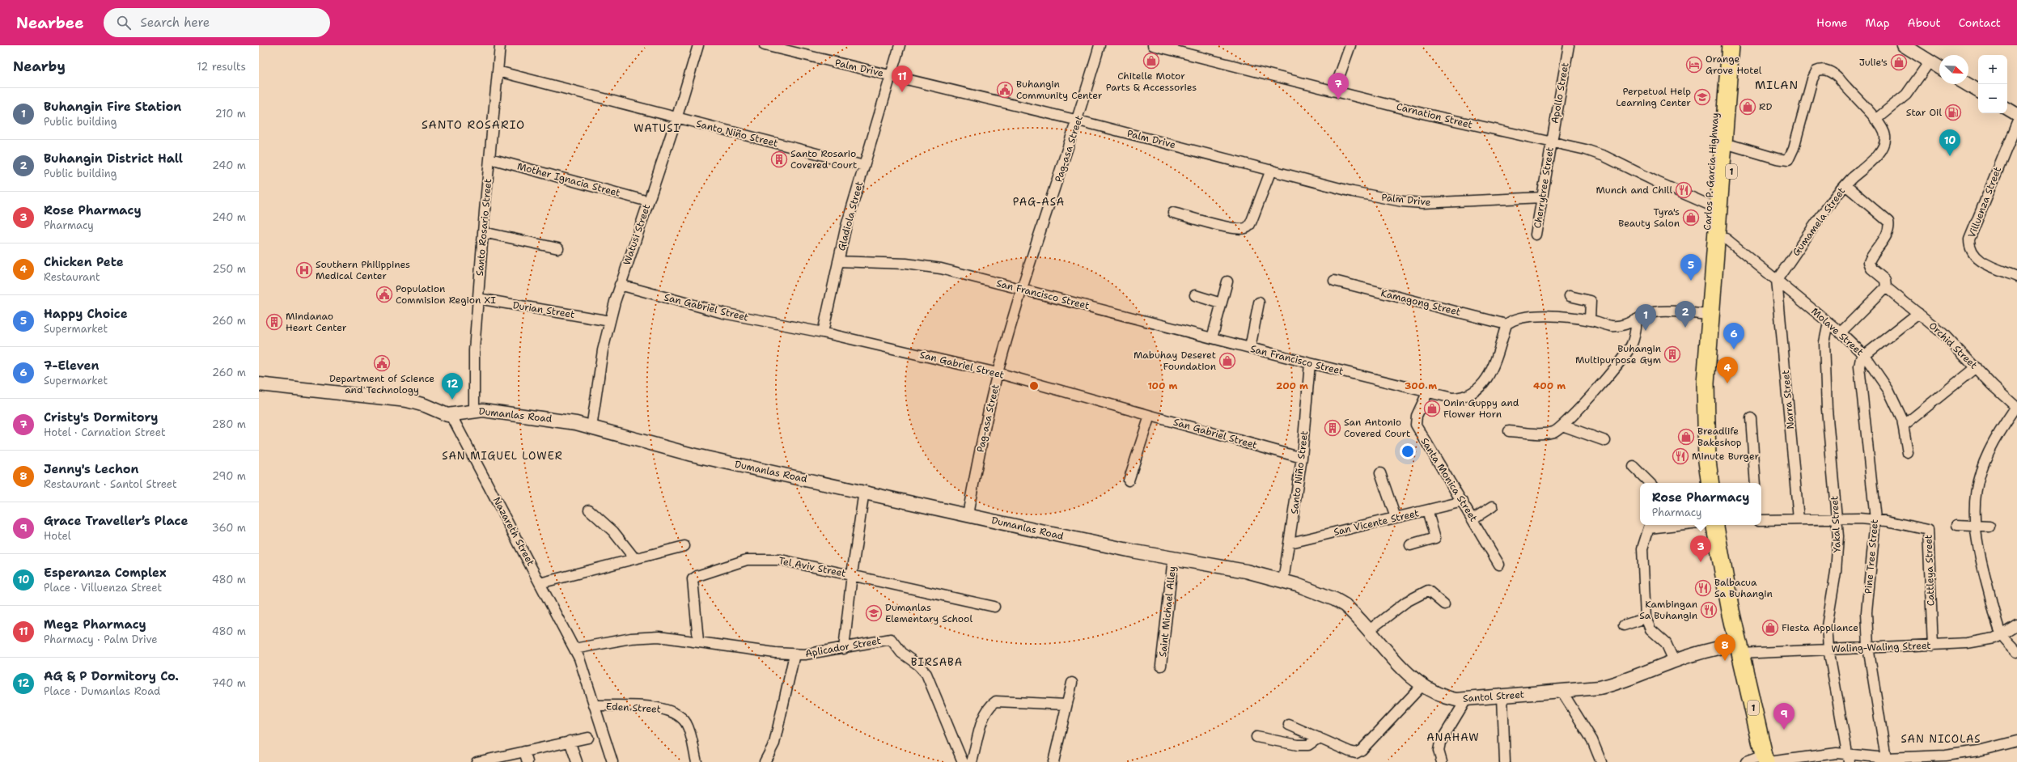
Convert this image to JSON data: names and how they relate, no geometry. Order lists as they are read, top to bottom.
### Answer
{
  "streets": {
    "highway": ["Carlos P. Garcia Highway", "1"],
    "main road": ["Dumanlas Road", "Santol Street"],
    "street": [
      "Palm Drive",
      "Apollo Street",
      "Carnation Street",
      "Santo Niño Street",
      "Pag-asa Street",
      "Mother Ignacia Street",
      "Cherrytree Street",
      "Villuenza Street",
      "Gladiola Street",
      "Gumamela Street",
      "Santo Rosario Street",
      "Watusi Street",
      "San Francisco Street",
      "Kamagong Street",
      "San Gabriel Street",
      "Durian Street",
      "Molave Street",
      "Orchid Street",
      "Narra Street",
      "Santa Monica Street",
      "San Vicente Street",
      "Yakal Street",
      "Nazareth Street",
      "Pine Tree Street",
      "Tel Aviv Street",
      "Cattleya Street",
      "Saint Michael Alley",
      "Aplicador Street",
      "Waling-Waling Street",
      "Eden Street"
    ]
  },
  "crossings": [
    ["Palm Drive", "Pag-asa Street"],
    ["Palm Drive", "Cherrytree Street"],
    ["Palm Drive", "Gladiola Street"],
    ["Apollo Street", "Carnation Street"],
    ["Apollo Street", "Cherrytree Street"],
    ["Carnation Street", "Carlos P. Garcia Highway"],
    ["Carnation Street", "Cherrytree Street"],
    ["Santo Niño Street", "Gladiola Street"],
    ["Santo Niño Street", "Santo Rosario Street"],
    ["Santo Niño Street", "Watusi Street"],
    ["Santo Niño Street", "San Francisco Street"],
    ["Santo Niño Street", "San Gabriel Street"],
    ["Santo Niño Street", "Dumanlas Road"],
    ["Santo Niño Street", "San Vicente Street"],
    ["Santo Niño Street", "Santol Street"],
    ["Pag-asa Street", "San Francisco Street"],
    ["Pag-asa Street", "San Gabriel Street"],
    ["Pag-asa Street", "Dumanlas Road"],
    ["Carlos P. Garcia Highway", "Gumamela Street"],
    ["Carlos P. Garcia Highway", "Molave Street"],
    ["1", "Waling-Waling Street"],
    ["1", "Santol Street"],
    ["Mother Ignacia Street", "Santo Rosario Street"],
    ["Mother Ignacia Street", "Watusi Street"],
    ["Gladiola Street", "San Francisco Street"],
    ["Gladiola Street", "San Gabriel Street"],
    ["Gumamela Street", "Molave Street"],
    ["Gumamela Street", "Narra Street"],
    ["Santo Rosario Street", "Durian Street"],
    ["Santo Rosario Street", "Dumanlas Road"],
    ["Watusi Street", "San Gabriel Street"],
    ["Watusi Street", "Durian Street"],
    ["Watusi Street", "Dumanlas Road"],
    ["San Francisco Street", "Kamagong Street"],
    ["San Francisco Street", "Santa Monica Street"],
    ["Molave Street", "Narra Street"],
    ["Molave Street", "Yakal Street"],
    ["Molave Street", "Pine Tree Street"],
    ["Narra Street", "Cattleya Street"],
    ["Dumanlas Road", "Nazareth Street"],
    ["Dumanlas Road", "Saint Michael Alley"],
    ["Dumanlas Road", "Santol Street"],
    ["Santa Monica Street", "San Vicente Street"],
    ["Yakal Street", "Cattleya Street"],
    ["Yakal Street", "Waling-Waling Street"],
    ["Nazareth Street", "Aplicador Street"],
    ["Nazareth Street", "Eden Street"],
    ["Pine Tree Street", "Cattleya Street"],
    ["Pine Tree Street", "Waling-Waling Street"],
    ["Tel Aviv Street", "Aplicador Street"],
    ["Cattleya Street", "Waling-Waling Street"],
    ["Waling-Waling Street", "Santol Street"]
  ],
  "districts": [
    "MILAN",
    "SANTO ROSARIO",
    "WATUSI",
    "PAG-ASA",
    "SAN MIGUEL LOWER",
    "BIRSABA",
    "ANAHAW",
    "SAN NICOLAS"
  ],
  "places": {
    "shop": [
      "Chitelle Motor Parts & Accessories",
      "Julie's",
      "RD",
      "Tyra's Beauty Salon",
      "Mabuhay Deseret Foundation",
      "Onin Guppy and Flower Horn",
      "Breadlife Bakeshop",
      "Fiesta Appliance"
    ],
    "hotel": ["Orange Grove Hotel"],
    "public building": ["Buhangin Community Center", "Population Commision Region XI", "Department of Science and Technology"],
    "school or university": ["Perpetual Help Learning Center", "Dumanlas Elementary School"],
    "fuel station": ["Star Oil"],
    "building": [
      "Santo Rosario Covered Court",
      "Mindanao Heart Center",
      "Buhangin Multipurpose Gym",
      "San Antonio Covered Court"
    ],
    "restaurant": [
      "Munch and Chill",
      "Minute Burger",
      "Balbacua Sa Buhangin",
      "Kambingan Sa Buhangin"
    ],
    "hospital": ["Southern Philippines Medical Center"]
  },
  "north": "bottom right",
  "page": {
    "header": "Nearbee",
    "search": "Search here",
    "nav": [
      "Home",
      "Map",
      "About",
      "Contact"
    ],
    "heading": ["Nearby", "12 results"],
    "map_buttons": ["+", "−"],
    "pins": [
      "11",
      "7",
      "10",
      "5",
      "2",
      "1",
      "6",
      "4",
      "12",
      "3",
      "8",
      "9"
    ],
    "list": [
      {
        "mark": "1",
        "name": "Buhangin Fire Station",
        "note": "Public building",
        "value": "210 m"
      },
      {
        "mark": "2",
        "name": "Buhangin District Hall",
        "note": "Public building",
        "value": "240 m"
      },
      {
        "mark": "3",
        "name": "Rose Pharmacy",
        "note": "Pharmacy",
        "value": "240 m"
      },
      {
        "mark": "4",
        "name": "Chicken Pete",
        "note": "Restaurant",
        "value": "250 m"
      },
      {
        "mark": "5",
        "name": "Happy Choice",
        "note": "Supermarket",
        "value": "260 m"
      },
      {
        "mark": "6",
        "name": "7-Eleven",
        "note": "Supermarket",
        "value": "260 m"
      },
      {
        "mark": "7",
        "name": "Cristy's Dormitory",
        "note": "Hotel · Carnation Street",
        "value": "280 m"
      },
      {
        "mark": "8",
        "name": "Jenny's Lechon",
        "note": "Restaurant · Santol Street",
        "value": "290 m"
      },
      {
        "mark": "9",
        "name": "Grace Traveller’s Place",
        "note": "Hotel",
        "value": "360 m"
      },
      {
        "mark": "10",
        "name": "Esperanza Complex",
        "note": "Place · Villuenza Street",
        "value": "480 m"
      },
      {
        "mark": "11",
        "name": "Megz Pharmacy",
        "note": "Pharmacy · Palm Drive",
        "value": "480 m"
      },
      {
        "mark": "12",
        "name": "AG & P Dormitory Co.",
        "note": "Place · Dumanlas Road",
        "value": "740 m"
      }
    ],
    "popup": ["Rose Pharmacy", "Pharmacy"]
  },
  "rings": [
    "100 m",
    "200 m",
    "300 m",
    "400 m"
  ]
}
